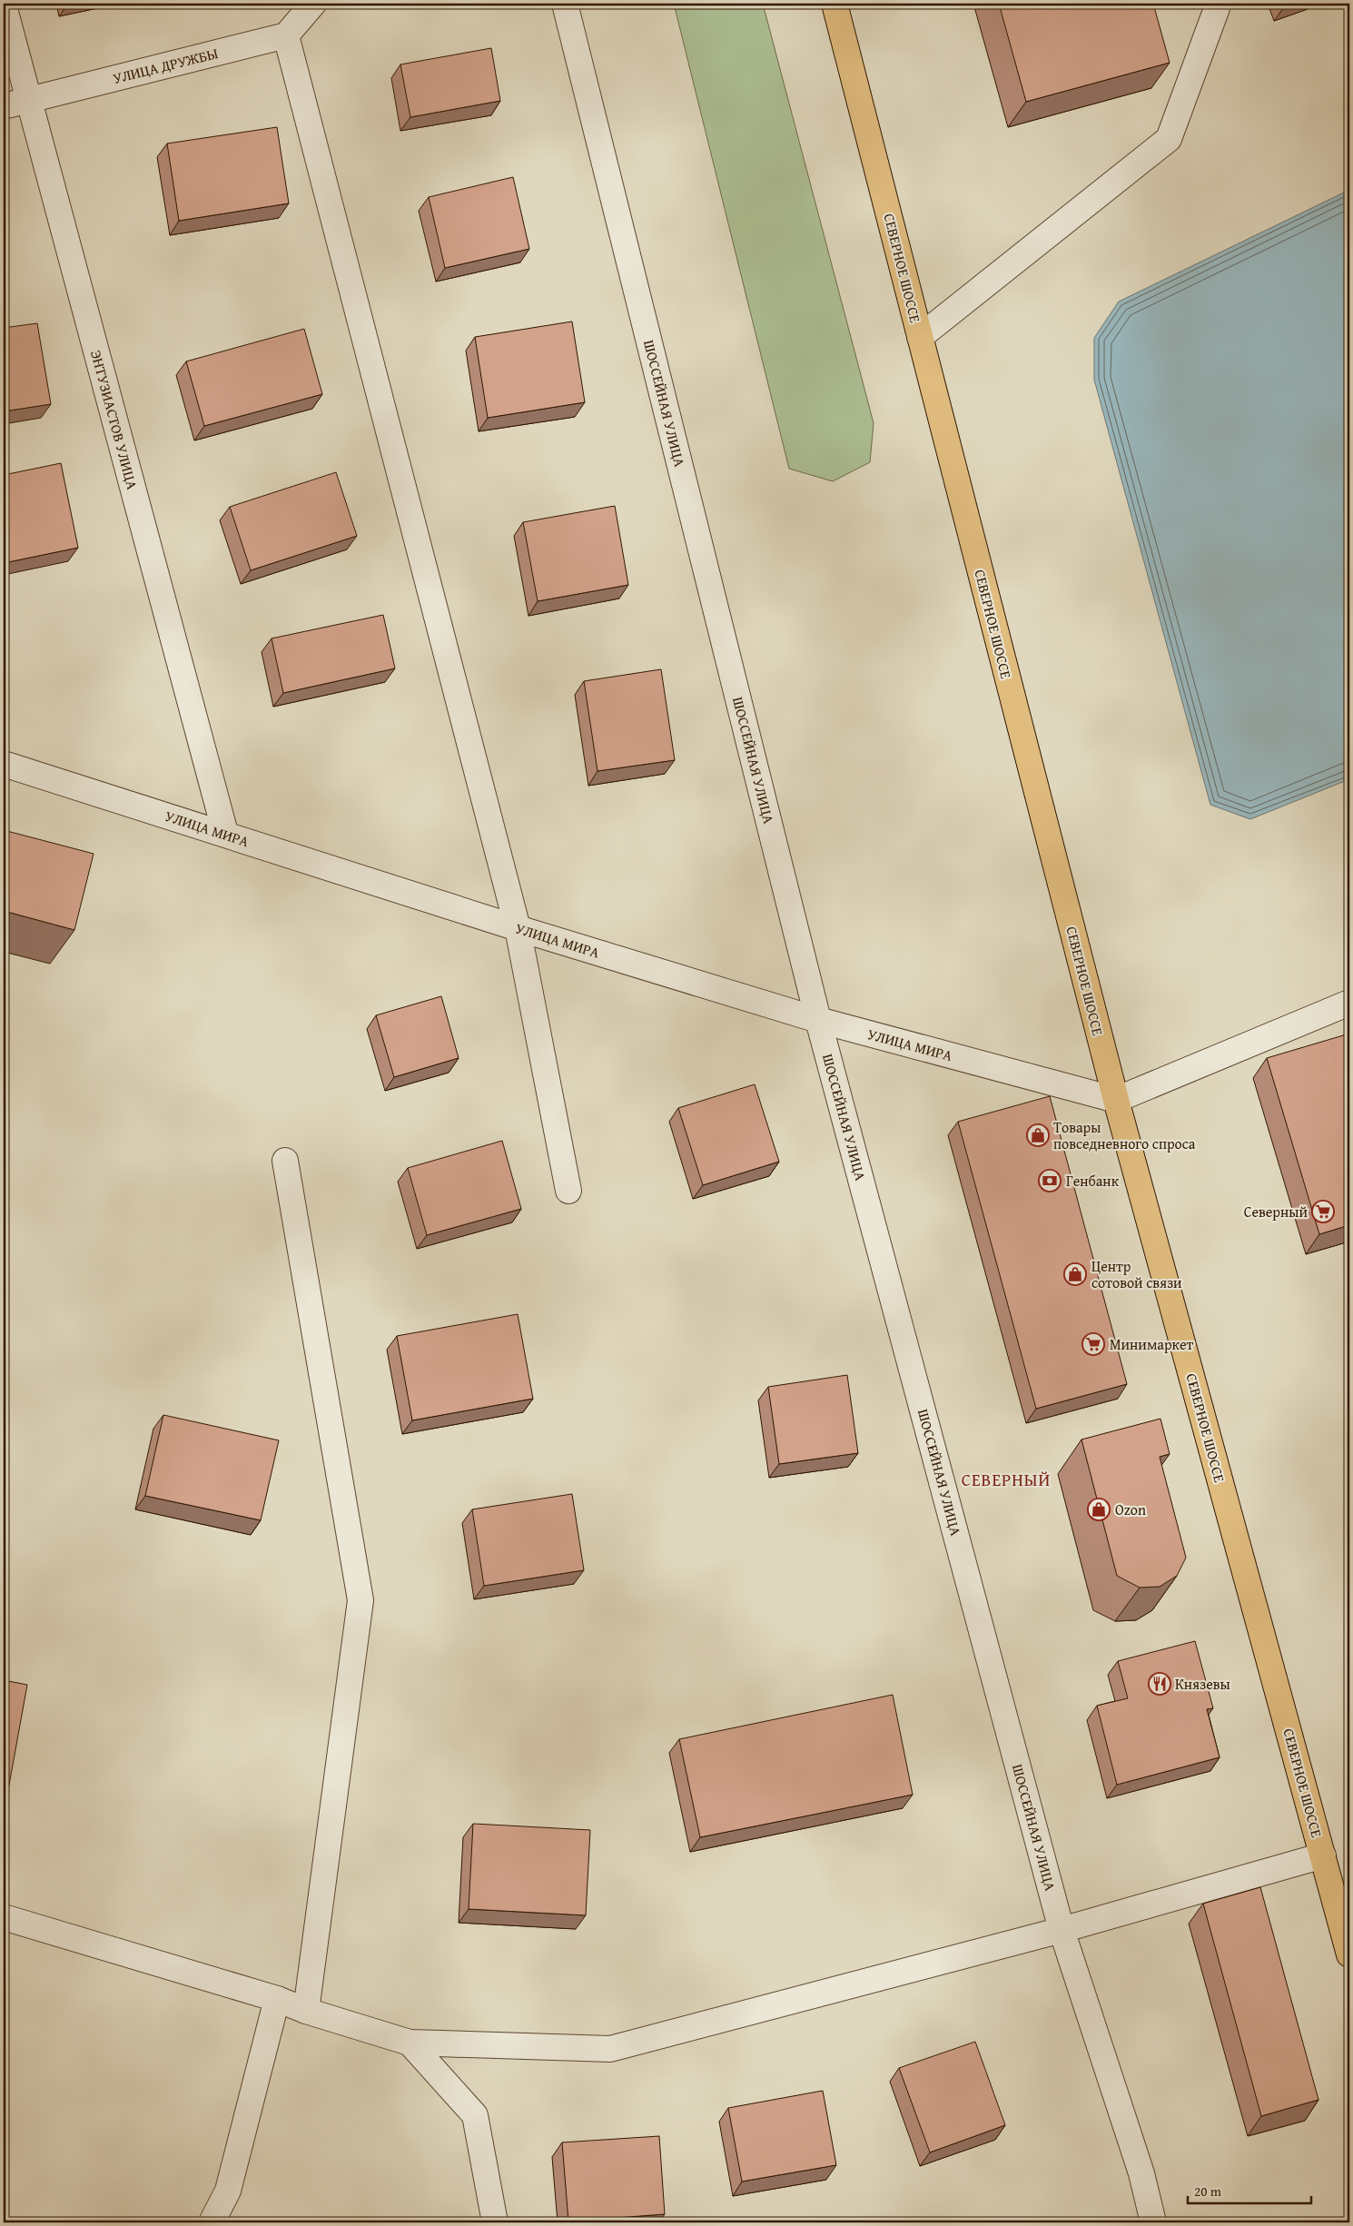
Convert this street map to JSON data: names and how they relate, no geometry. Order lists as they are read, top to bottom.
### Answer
{
  "streets": {
    "main road": ["СЕВЕРНОЕ ШОССЕ"],
    "street": [
      "УЛИЦА ДРУЖБЫ",
      "ШОССЕЙНАЯ УЛИЦА",
      "ЭНТУЗИАСТОВ УЛИЦА",
      "УЛИЦА МИРА"
    ]
  },
  "crossings": [
    ["УЛИЦА ДРУЖБЫ", "ЭНТУЗИАСТОВ УЛИЦА"],
    ["СЕВЕРНОЕ ШОССЕ", "УЛИЦА МИРА"],
    ["ШОССЕЙНАЯ УЛИЦА", "УЛИЦА МИРА"],
    ["ЭНТУЗИАСТОВ УЛИЦА", "УЛИЦА МИРА"]
  ],
  "districts": ["СЕВЕРНЫЙ"],
  "places": {
    "shop": ["Товары повседневного спроса", "Центр сотовой связи", "Ozon"],
    "bank": ["Генбанк"],
    "supermarket": ["Северный", "Минимаркет"],
    "restaurant": ["Князевы"]
  },
  "scale_bar": "20 m"
}
